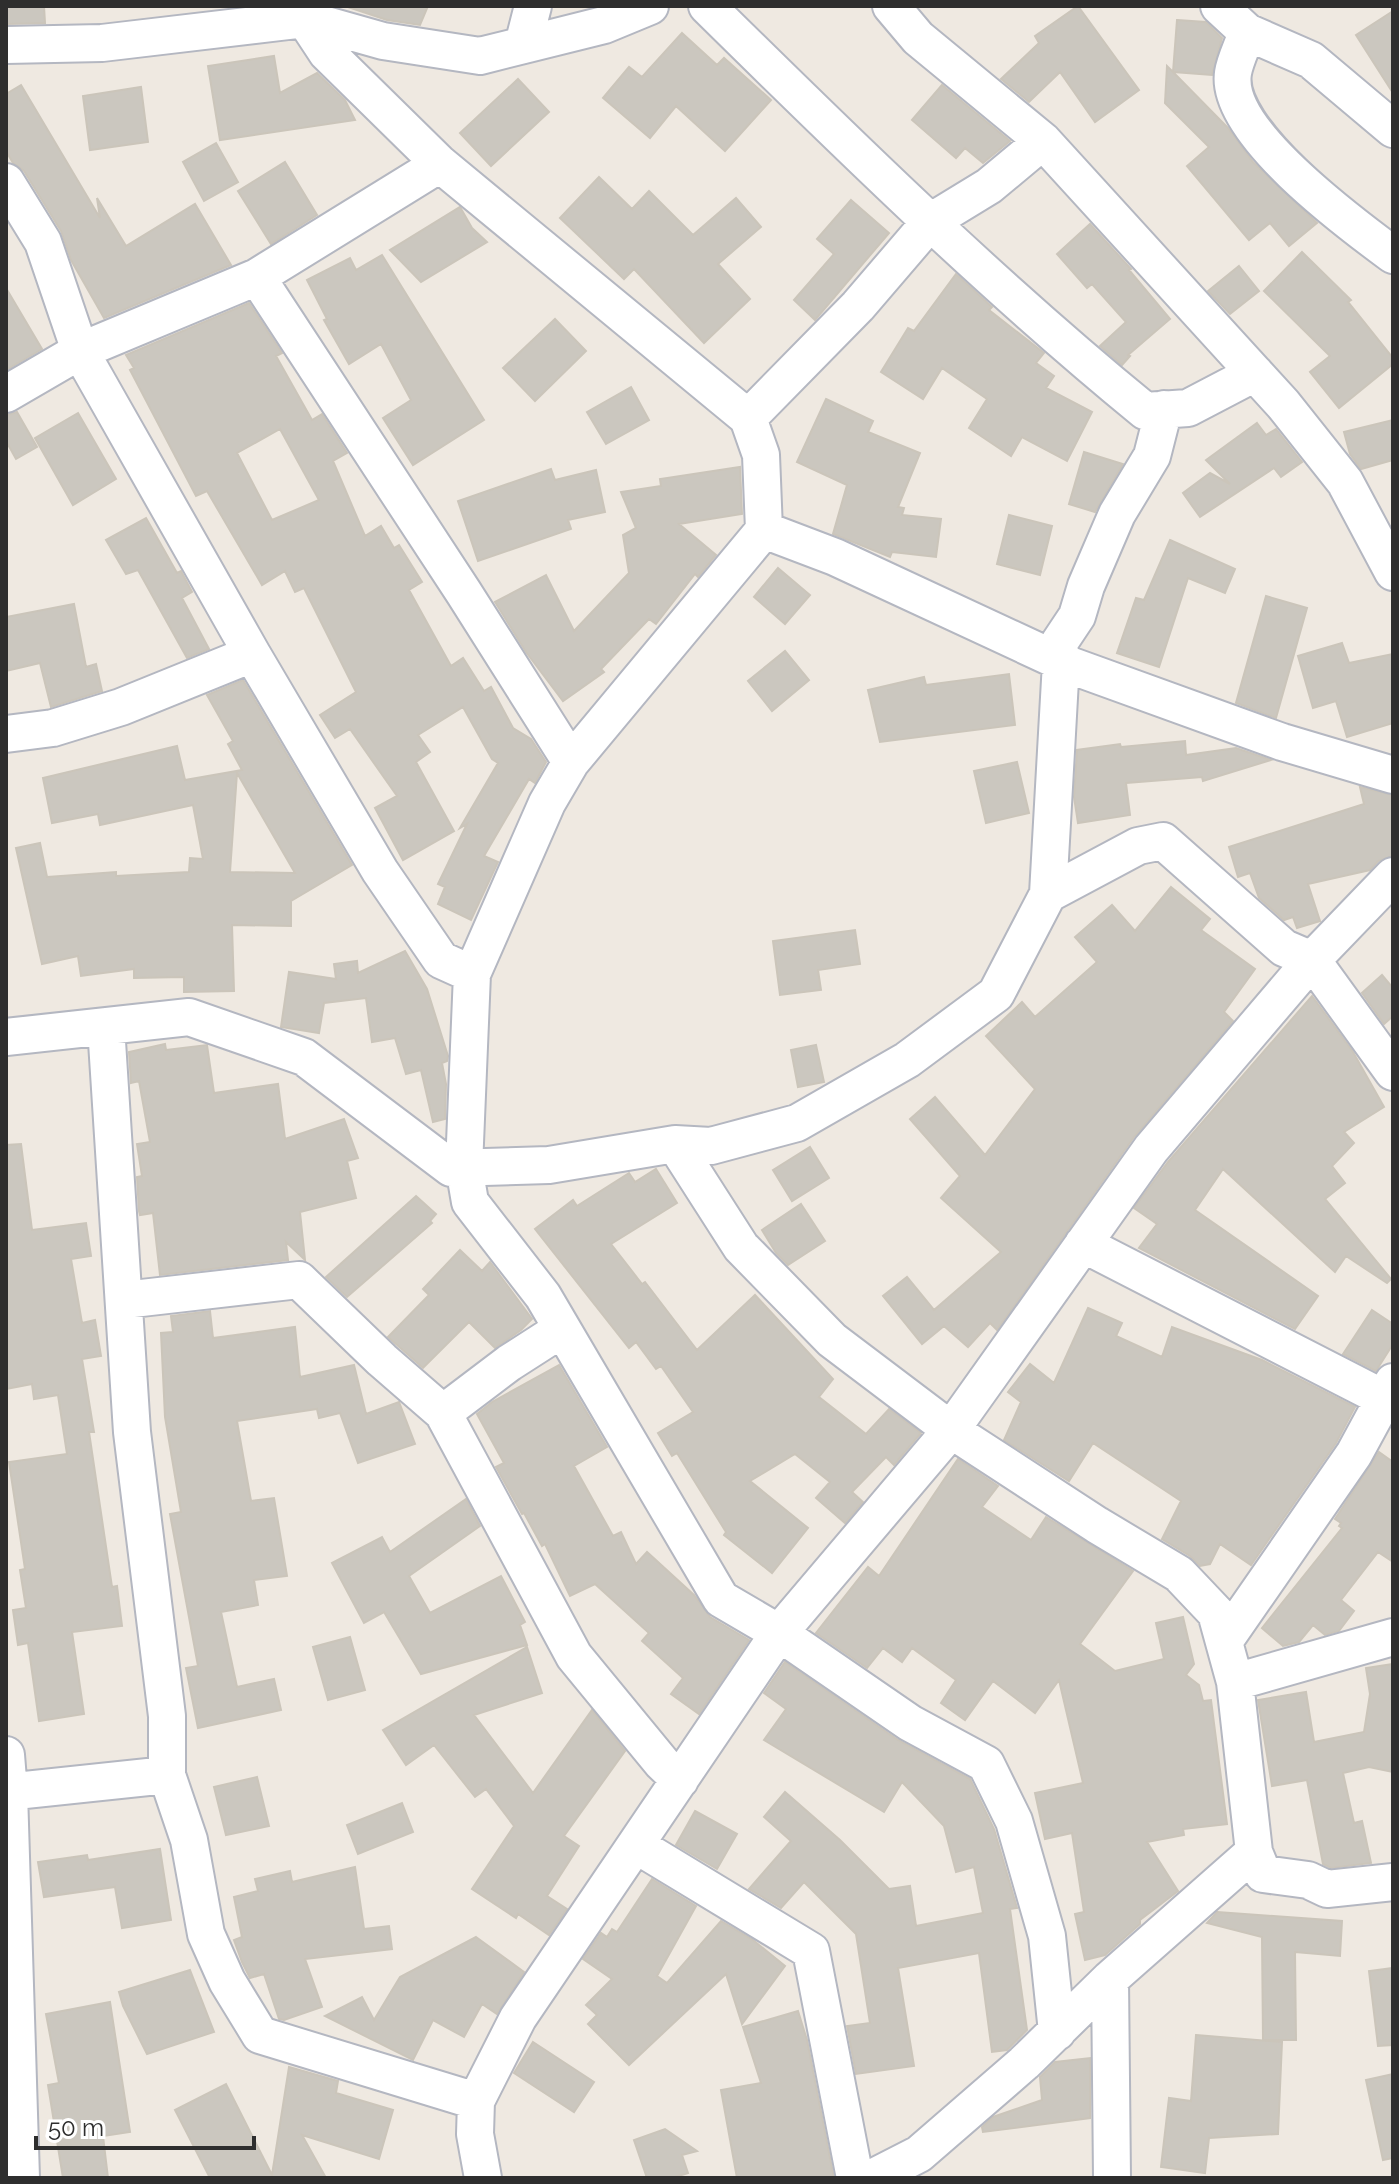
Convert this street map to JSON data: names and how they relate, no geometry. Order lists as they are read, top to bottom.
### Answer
{
  "scale_bar": "50 m"
}
